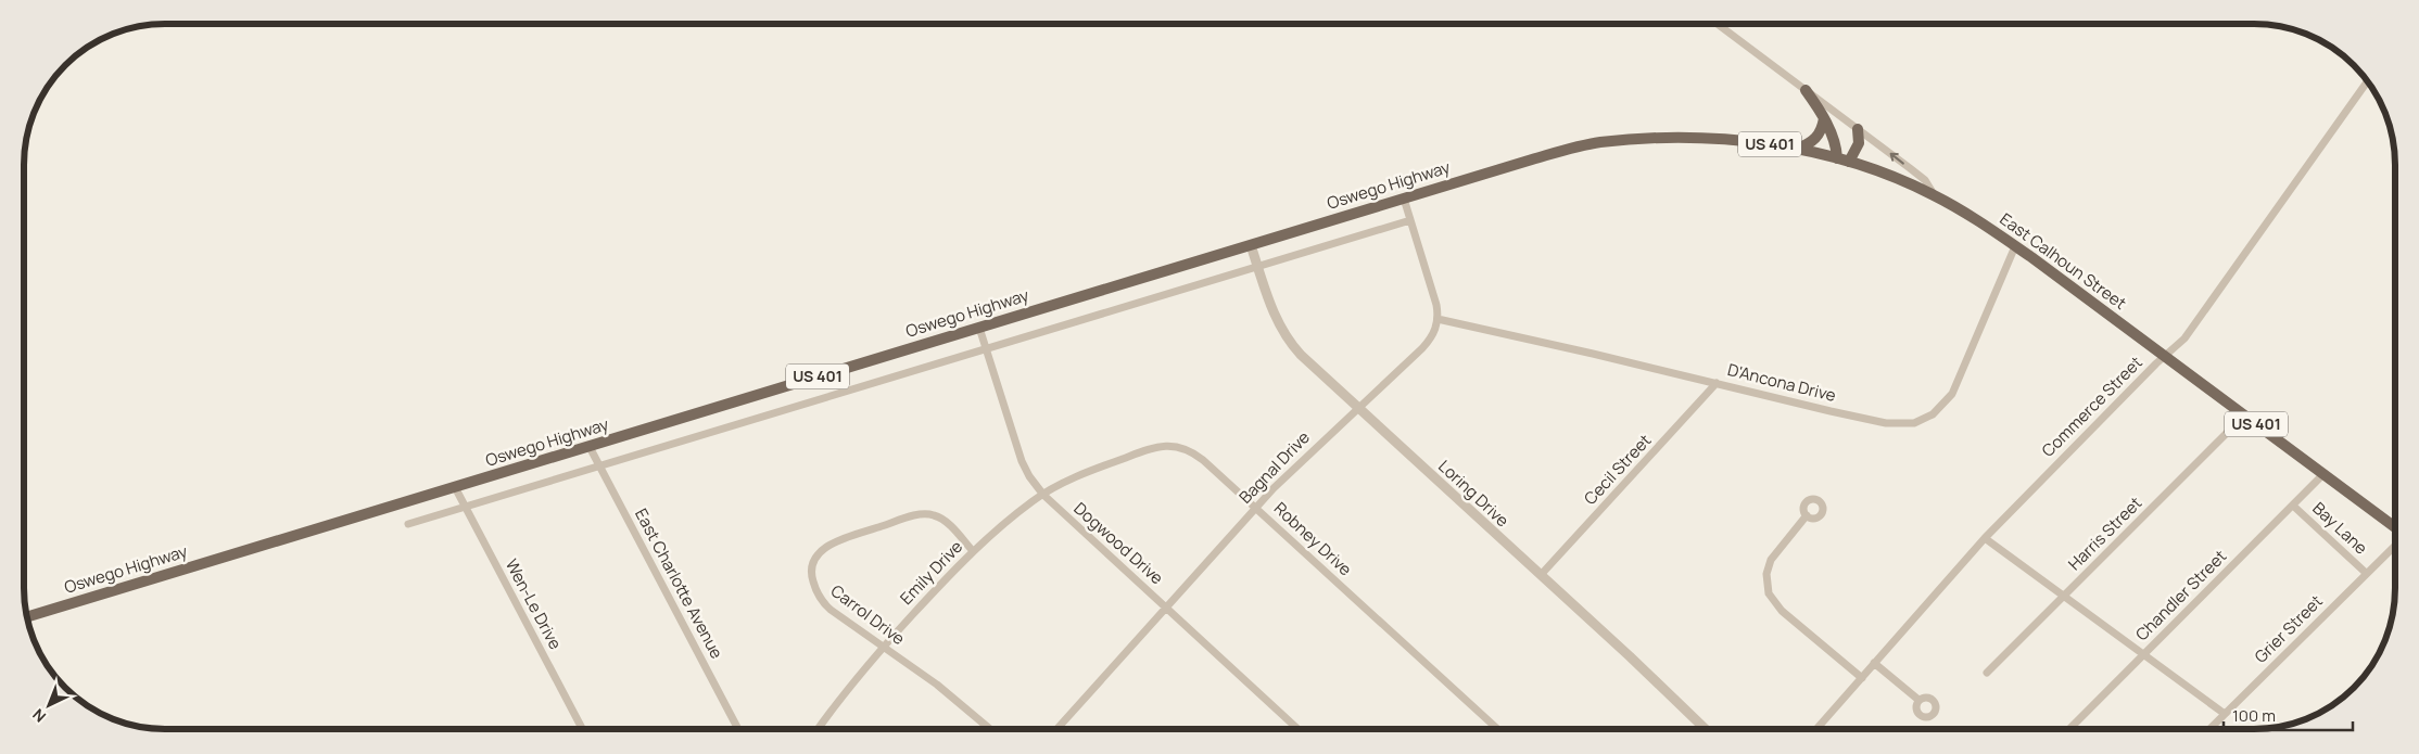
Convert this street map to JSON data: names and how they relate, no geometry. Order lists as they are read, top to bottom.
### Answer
{
  "streets": {
    "main road": ["US 401", "Oswego Highway", "East Calhoun Street"],
    "street": [
      "D'Ancona Drive",
      "Commerce Street",
      "Bagnal Drive",
      "Cecil Street",
      "Loring Drive",
      "Bay Lane",
      "Harris Street",
      "Robney Drive",
      "Dogwood Drive",
      "Emily Drive",
      "East Charlotte Avenue",
      "Chandler Street",
      "Wen-Le Drive",
      "Carrol Drive",
      "Grier Street"
    ]
  },
  "crossings": [
    ["Oswego Highway", "East Calhoun Street"],
    ["Oswego Highway", "Loring Drive"],
    ["Oswego Highway", "Dogwood Drive"],
    ["Oswego Highway", "East Charlotte Avenue"],
    ["Oswego Highway", "Wen-Le Drive"],
    ["East Calhoun Street", "D'Ancona Drive"],
    ["East Calhoun Street", "Commerce Street"],
    ["East Calhoun Street", "Harris Street"],
    ["East Calhoun Street", "Chandler Street"],
    ["D'Ancona Drive", "Bagnal Drive"],
    ["D'Ancona Drive", "Cecil Street"],
    ["Bagnal Drive", "Loring Drive"],
    ["Bagnal Drive", "Robney Drive"],
    ["Bagnal Drive", "Dogwood Drive"],
    ["Cecil Street", "Loring Drive"],
    ["Bay Lane", "Chandler Street"],
    ["Bay Lane", "Grier Street"],
    ["Robney Drive", "Dogwood Drive"],
    ["Robney Drive", "Emily Drive"],
    ["Dogwood Drive", "Emily Drive"],
    ["Emily Drive", "Carrol Drive"]
  ],
  "scale_bar": "100 m",
  "north": "bottom left"
}
